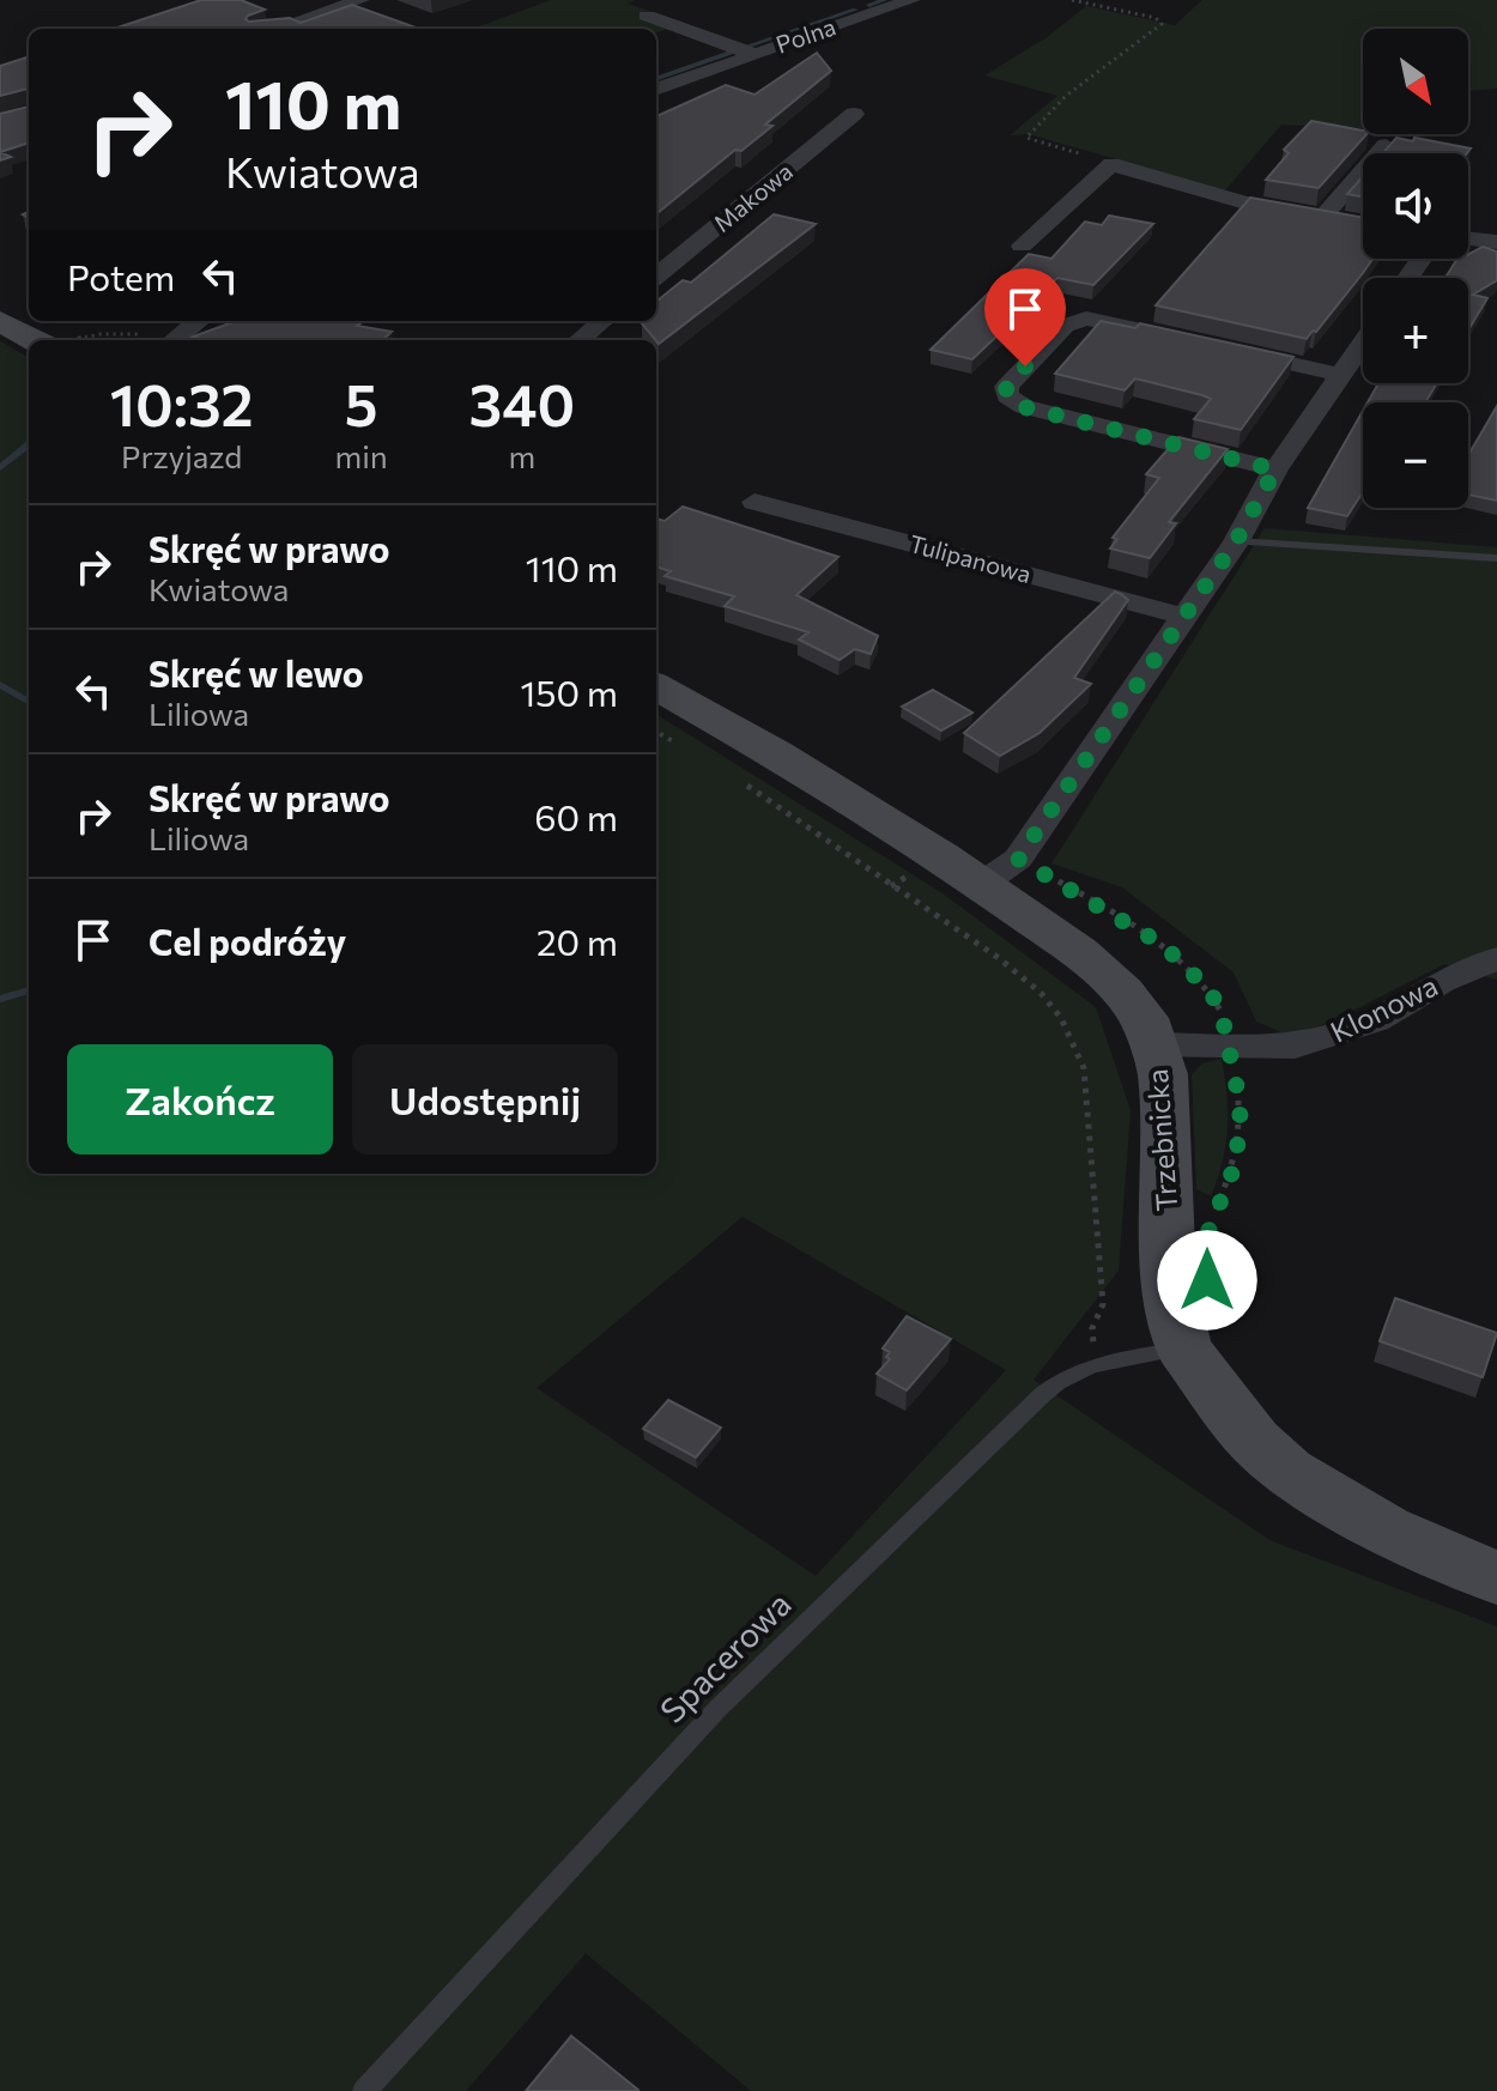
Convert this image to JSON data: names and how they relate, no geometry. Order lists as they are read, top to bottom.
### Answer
{
  "streets": {
    "street": [
      "Polna",
      "Makowa",
      "Tulipanowa",
      "Klonowa",
      "Trzebnicka"
    ],
    "lane": ["Spacerowa"]
  },
  "crossings": [
    ["Klonowa", "Trzebnicka"],
    ["Trzebnicka", "Spacerowa"]
  ],
  "north": "bottom right",
  "page": {
    "map_buttons": ["+", "−"],
    "turn": ["110 m", "Kwiatowa"],
    "then": "Potem",
    "eta": [
      "10:32",
      "Przyjazd",
      "5",
      "min",
      "340",
      "m"
    ],
    "list": [
      {
        "name": "Skręć w prawo",
        "note": "Kwiatowa",
        "value": "110 m"
      },
      {
        "name": "Skręć w lewo",
        "note": "Liliowa",
        "value": "150 m"
      },
      {
        "name": "Skręć w prawo",
        "note": "Liliowa",
        "value": "60 m"
      },
      {
        "name": "Cel podróży",
        "value": "20 m"
      }
    ],
    "buttons": ["Zakończ", "Udostępnij"]
  }
}
